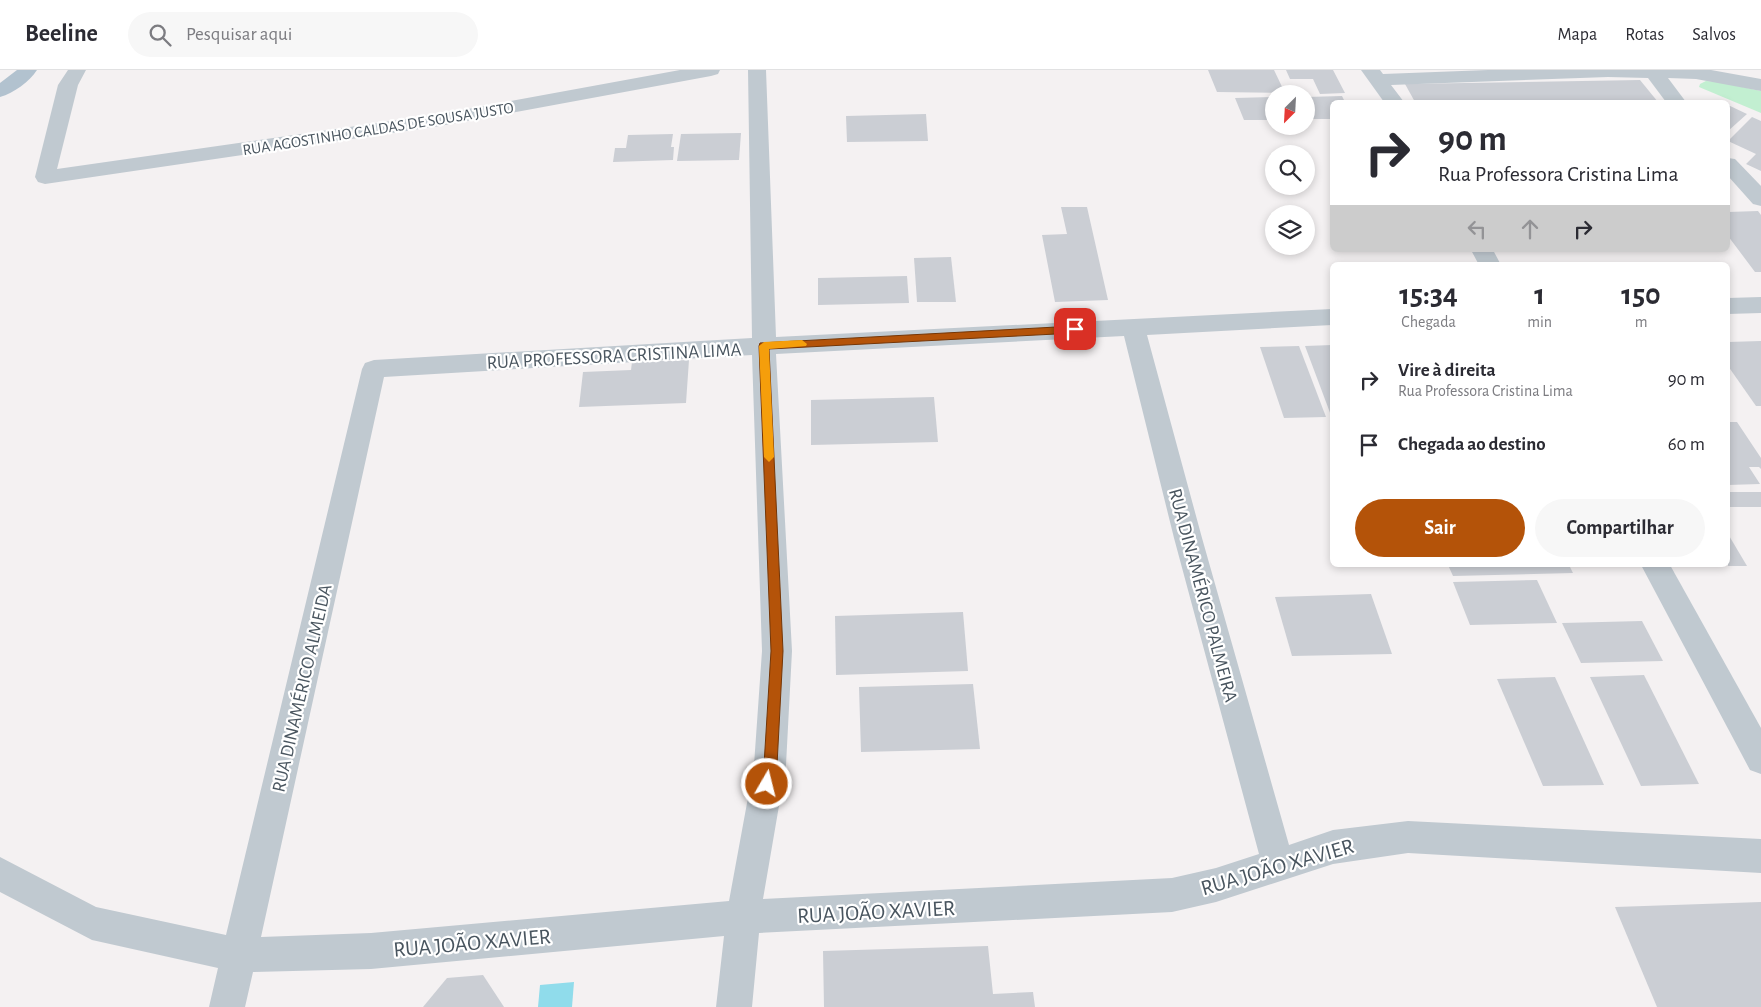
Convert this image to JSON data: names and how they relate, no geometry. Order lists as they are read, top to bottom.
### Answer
{
  "streets": {
    "street": [
      "RUA AGOSTINHO CALDAS DE SOUSA JUSTO",
      "RUA PROFESSORA CRISTINA LIMA",
      "RUA DINAMÉRICO PALMEIRA",
      "RUA DINAMÉRICO ALMEIDA",
      "RUA JOÃO XAVIER"
    ]
  },
  "crossings": [
    ["RUA PROFESSORA CRISTINA LIMA", "RUA DINAMÉRICO PALMEIRA"],
    ["RUA PROFESSORA CRISTINA LIMA", "RUA DINAMÉRICO ALMEIDA"],
    ["RUA DINAMÉRICO PALMEIRA", "RUA JOÃO XAVIER"],
    ["RUA DINAMÉRICO ALMEIDA", "RUA JOÃO XAVIER"]
  ],
  "north": "bottom left",
  "page": {
    "header": "Beeline",
    "search": "Pesquisar aqui",
    "nav": ["Mapa", "Rotas", "Salvos"],
    "turn": ["90 m", "Rua Professora Cristina Lima"],
    "eta": [
      "15:34",
      "Chegada",
      "1",
      "min",
      "150",
      "m"
    ],
    "list": [
      {
        "name": "Vire à direita",
        "note": "Rua Professora Cristina Lima",
        "value": "90 m"
      },
      {
        "name": "Chegada ao destino",
        "value": "60 m"
      }
    ],
    "buttons": ["Sair", "Compartilhar"]
  }
}
